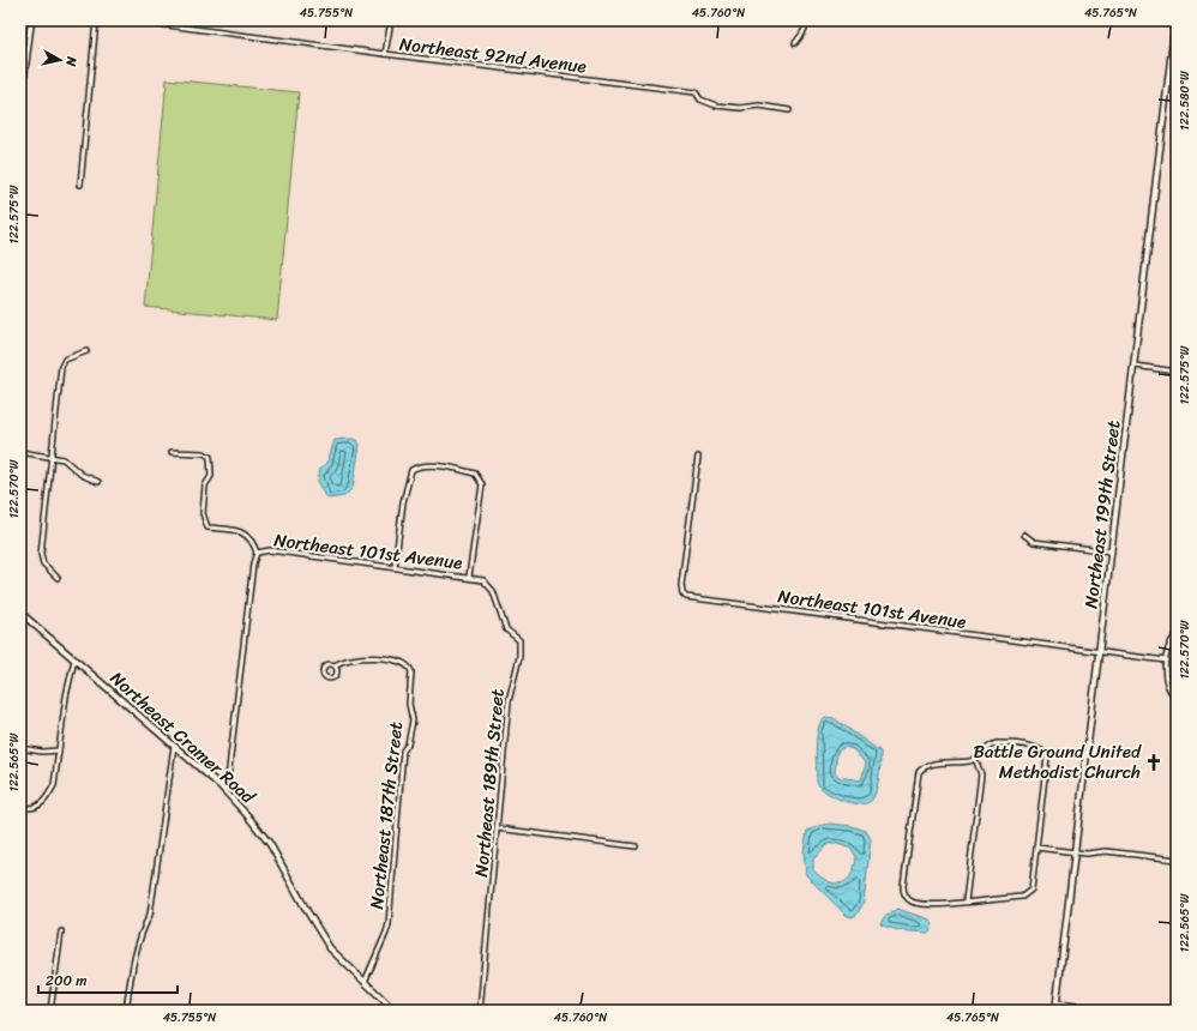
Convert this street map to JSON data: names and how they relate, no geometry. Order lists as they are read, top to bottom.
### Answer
{
  "streets": {
    "main road": ["Northeast 199th Street", "Northeast Cramer Road"],
    "street": [
      "Northeast 92nd Avenue",
      "Northeast 101st Avenue",
      "Northeast 189th Street",
      "Northeast 187th Street"
    ]
  },
  "crossings": [
    ["Northeast 199th Street", "Northeast 101st Avenue"],
    ["Northeast 101st Avenue", "Northeast 189th Street"],
    ["Northeast Cramer Road", "Northeast 187th Street"]
  ],
  "places": {
    "church": ["Battle Ground United Methodist Church"]
  },
  "scale_bar": "200 m",
  "north": "right",
  "coordinates": [
    "45.755°N",
    "45.760°N",
    "45.765°N",
    "122.580°W",
    "122.575°W",
    "122.570°W",
    "122.565°W"
  ]
}
